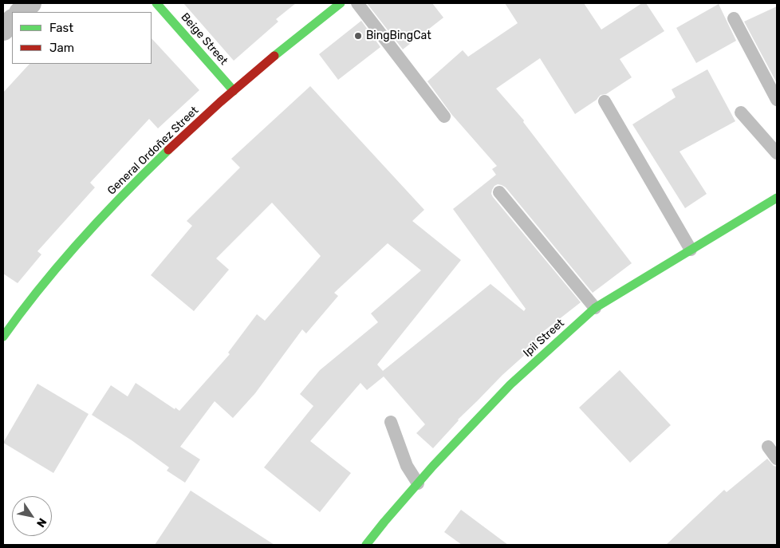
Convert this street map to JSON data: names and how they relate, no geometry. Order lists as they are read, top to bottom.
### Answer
{
  "streets": {
    "street": ["Beige Street", "General Ordoñez Street", "Ipil Street"]
  },
  "crossings": [
    ["Beige Street", "General Ordoñez Street"]
  ],
  "places": ["BingBingCat"],
  "legend": ["Fast", "Jam"],
  "north": "bottom right"
}
